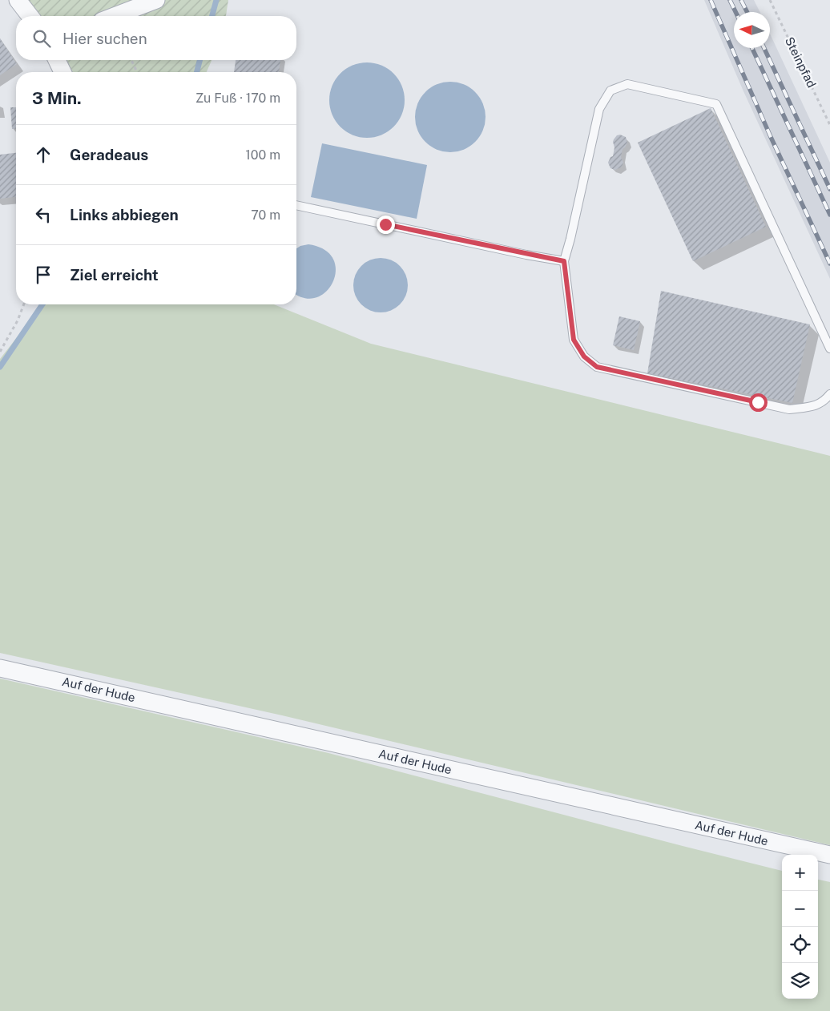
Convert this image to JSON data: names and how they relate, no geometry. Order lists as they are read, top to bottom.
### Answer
{
  "streets": {
    "street": ["Auf der Hude"],
    "path": ["Steinpfad"]
  },
  "north": "left",
  "page": {
    "search": "Hier suchen",
    "heading": ["3 Min.", "Zu Fuß · 170 m"],
    "list": [
      ["Geradeaus", "100 m"],
      ["Links abbiegen", "70 m"],
      "Ziel erreicht"
    ],
    "map_buttons": ["+", "−"]
  }
}
